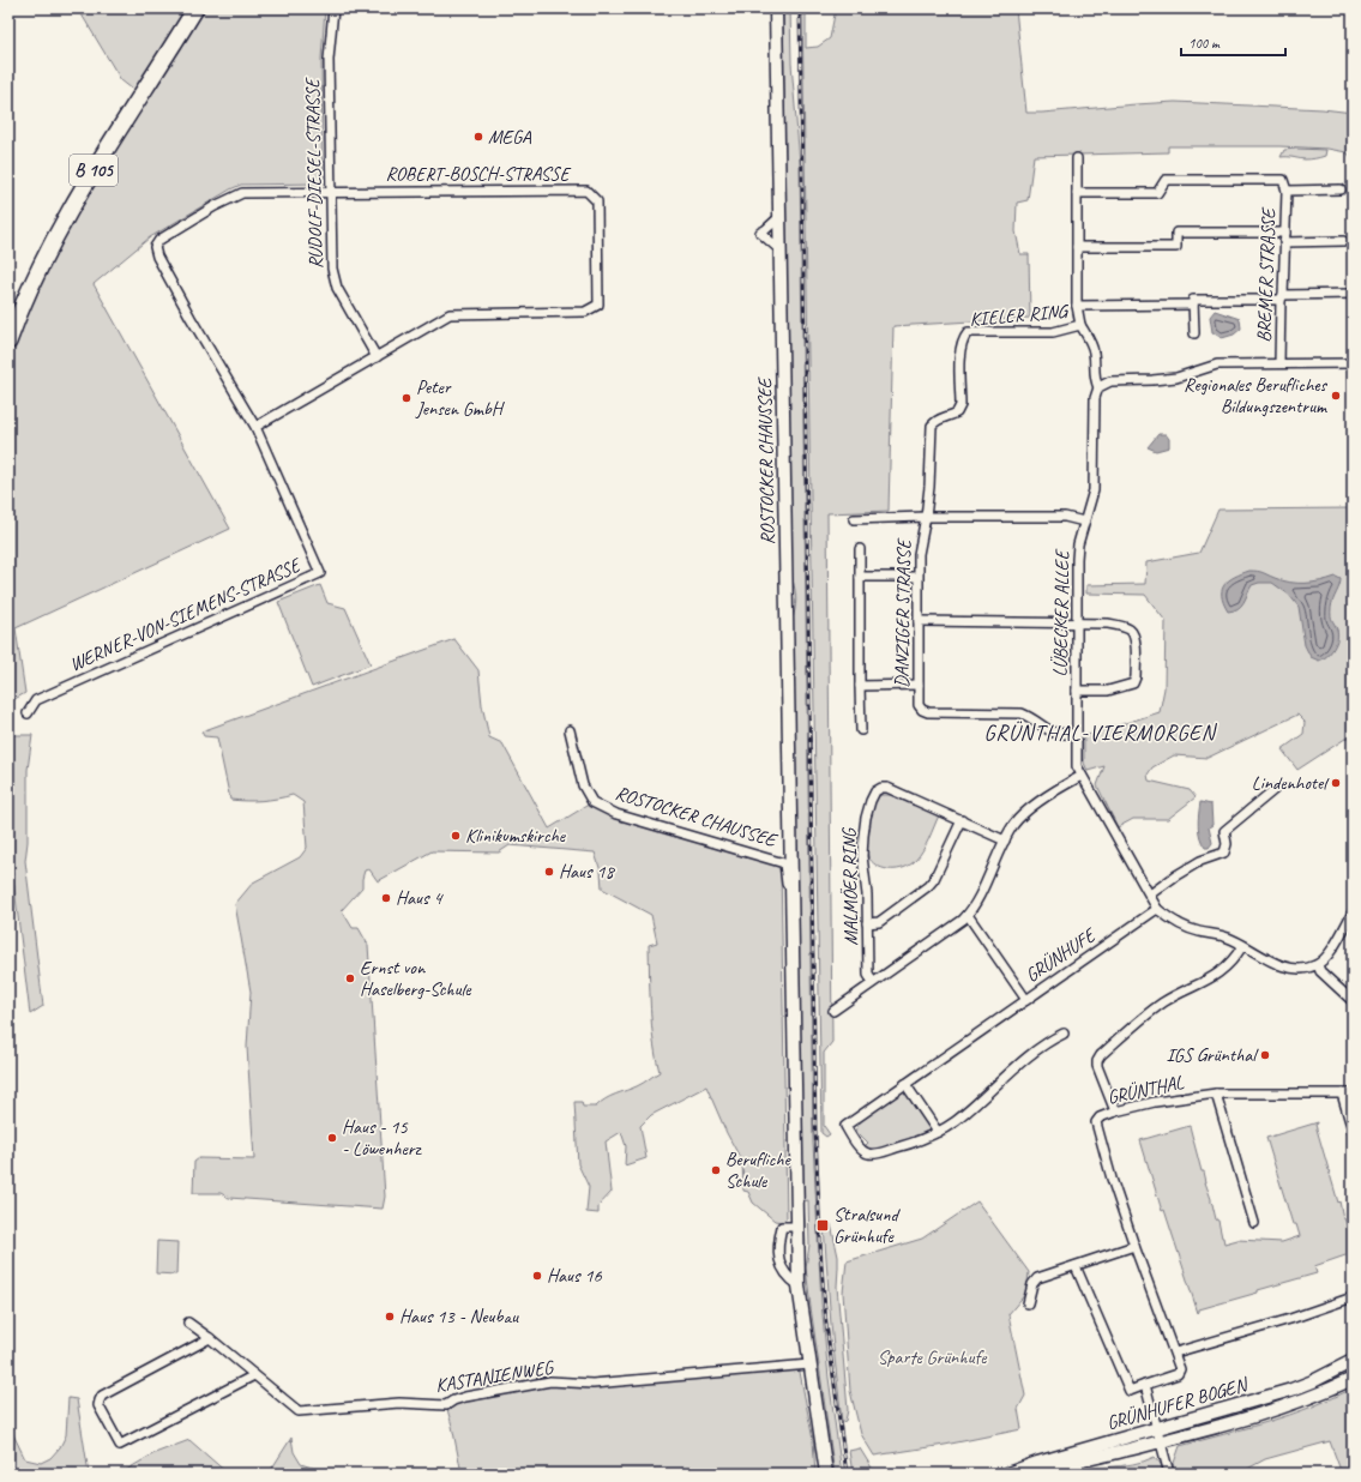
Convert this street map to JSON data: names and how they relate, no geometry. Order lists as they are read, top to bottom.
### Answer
{
  "streets": {
    "highway": ["B 105"],
    "main road": ["ROSTOCKER CHAUSSEE", "GRÜNHUFER BOGEN"],
    "street": [
      "RUDOLF-DIESEL-STRASSE",
      "ROBERT-BOSCH-STRASSE",
      "BREMER STRASSE",
      "KIELER RING",
      "DANZIGER STRASSE",
      "LÜBECKER ALLEE",
      "WERNER-VON-SIEMENS-STRASSE",
      "MALMÖER RING",
      "GRÜNHUFE",
      "GRÜNTHAL",
      "KASTANIENWEG"
    ]
  },
  "crossings": [
    ["RUDOLF-DIESEL-STRASSE", "ROBERT-BOSCH-STRASSE"],
    ["RUDOLF-DIESEL-STRASSE", "WERNER-VON-SIEMENS-STRASSE"],
    ["ROBERT-BOSCH-STRASSE", "WERNER-VON-SIEMENS-STRASSE"],
    ["KIELER RING", "DANZIGER STRASSE"],
    ["KIELER RING", "LÜBECKER ALLEE"],
    ["ROSTOCKER CHAUSSEE", "KASTANIENWEG"],
    ["DANZIGER STRASSE", "LÜBECKER ALLEE"],
    ["LÜBECKER ALLEE", "GRÜNHUFE"]
  ],
  "districts": ["GRÜNTHAL-VIERMORGEN"],
  "parks": ["Sparte Grünhufe"],
  "places": {
    "other": [
      "MEGA",
      "Regionales Berufliches Bildungszentrum",
      "Peter Jensen GmbH",
      "Lindenhotel",
      "Klinikumskirche",
      "Haus 18",
      "Haus 4",
      "Ernst von Haselberg-Schule",
      "IGS Grünthal",
      "Haus - 15 - Löwenherz",
      "Berufliche Schule",
      "Haus 16",
      "Haus 13 - Neubau"
    ],
    "transit": ["Stralsund Grünhufe"]
  },
  "scale_bar": "100 m"
}
